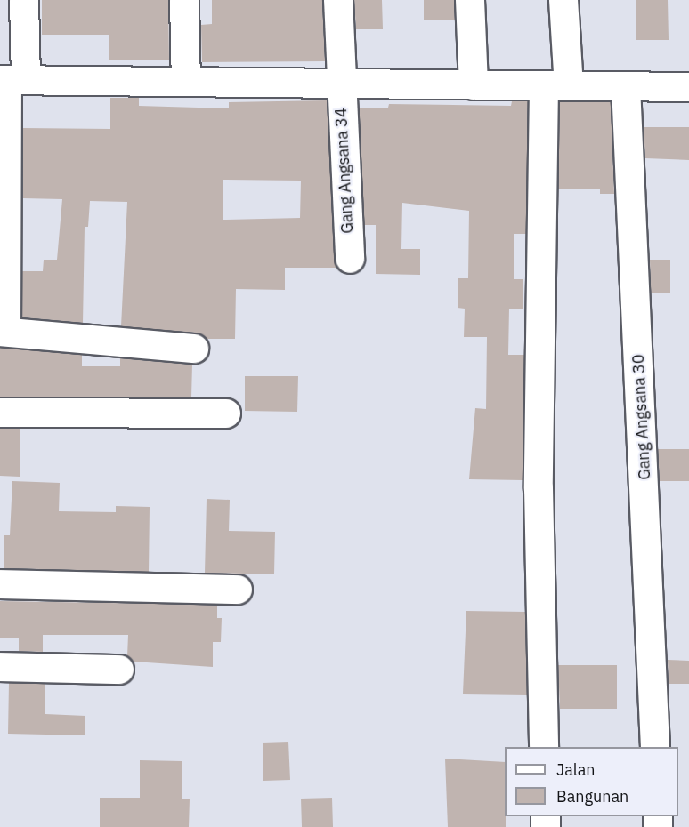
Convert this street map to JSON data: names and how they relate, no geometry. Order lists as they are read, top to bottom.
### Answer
{
  "streets": {
    "street": ["Gang Angsana 34", "Gang Angsana 30"]
  },
  "legend": ["Jalan", "Bangunan"]
}
